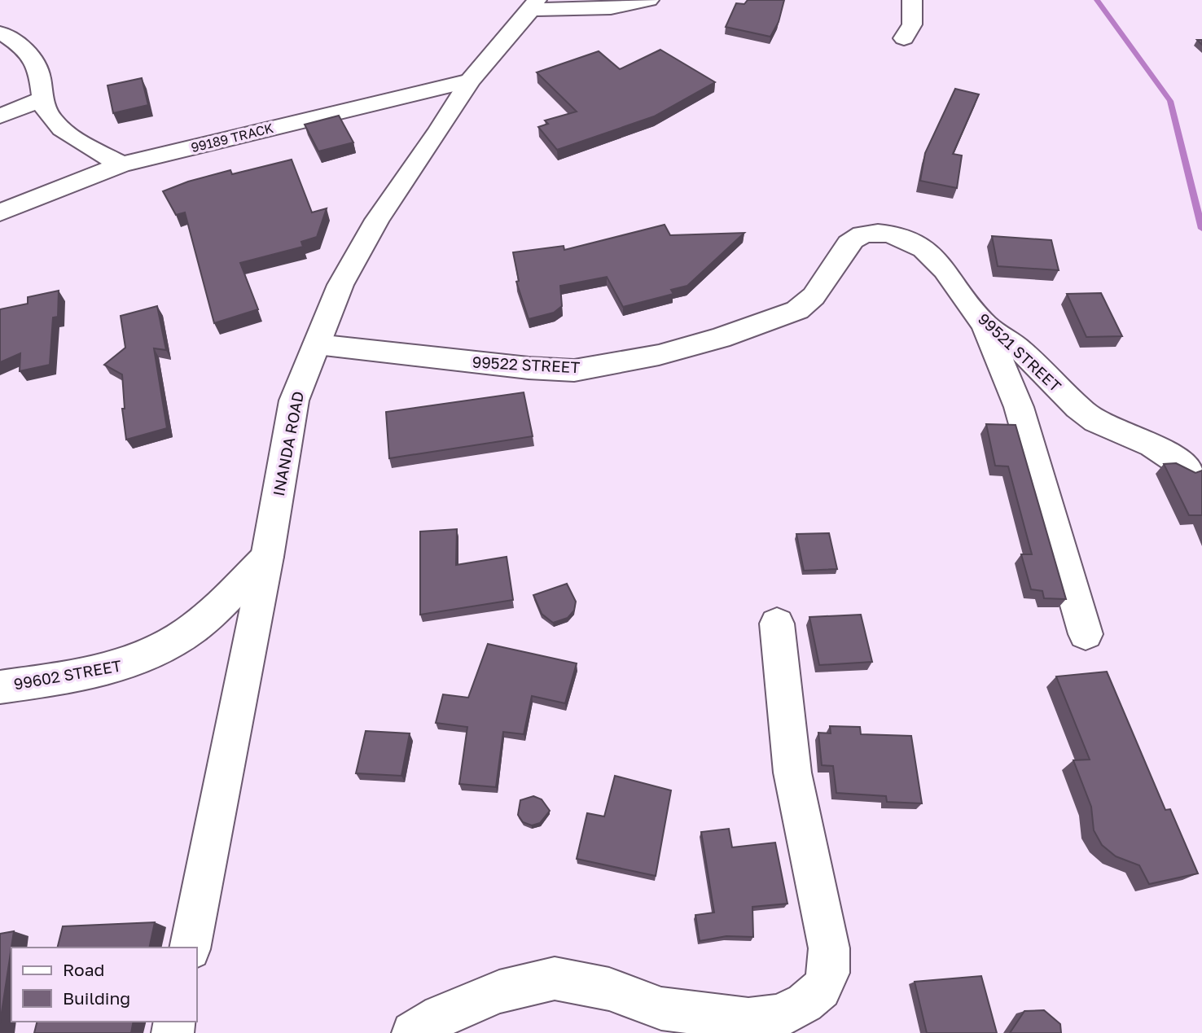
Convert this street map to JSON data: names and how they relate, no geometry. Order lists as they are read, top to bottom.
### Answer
{
  "streets": {
    "street": [
      "99189 TRACK",
      "99521 STREET",
      "99522 STREET",
      "INANDA ROAD",
      "99602 STREET"
    ]
  },
  "crossings": [
    ["99189 TRACK", "INANDA ROAD"],
    ["99521 STREET", "99522 STREET"],
    ["99522 STREET", "INANDA ROAD"],
    ["INANDA ROAD", "99602 STREET"]
  ],
  "legend": ["Road", "Building"]
}
